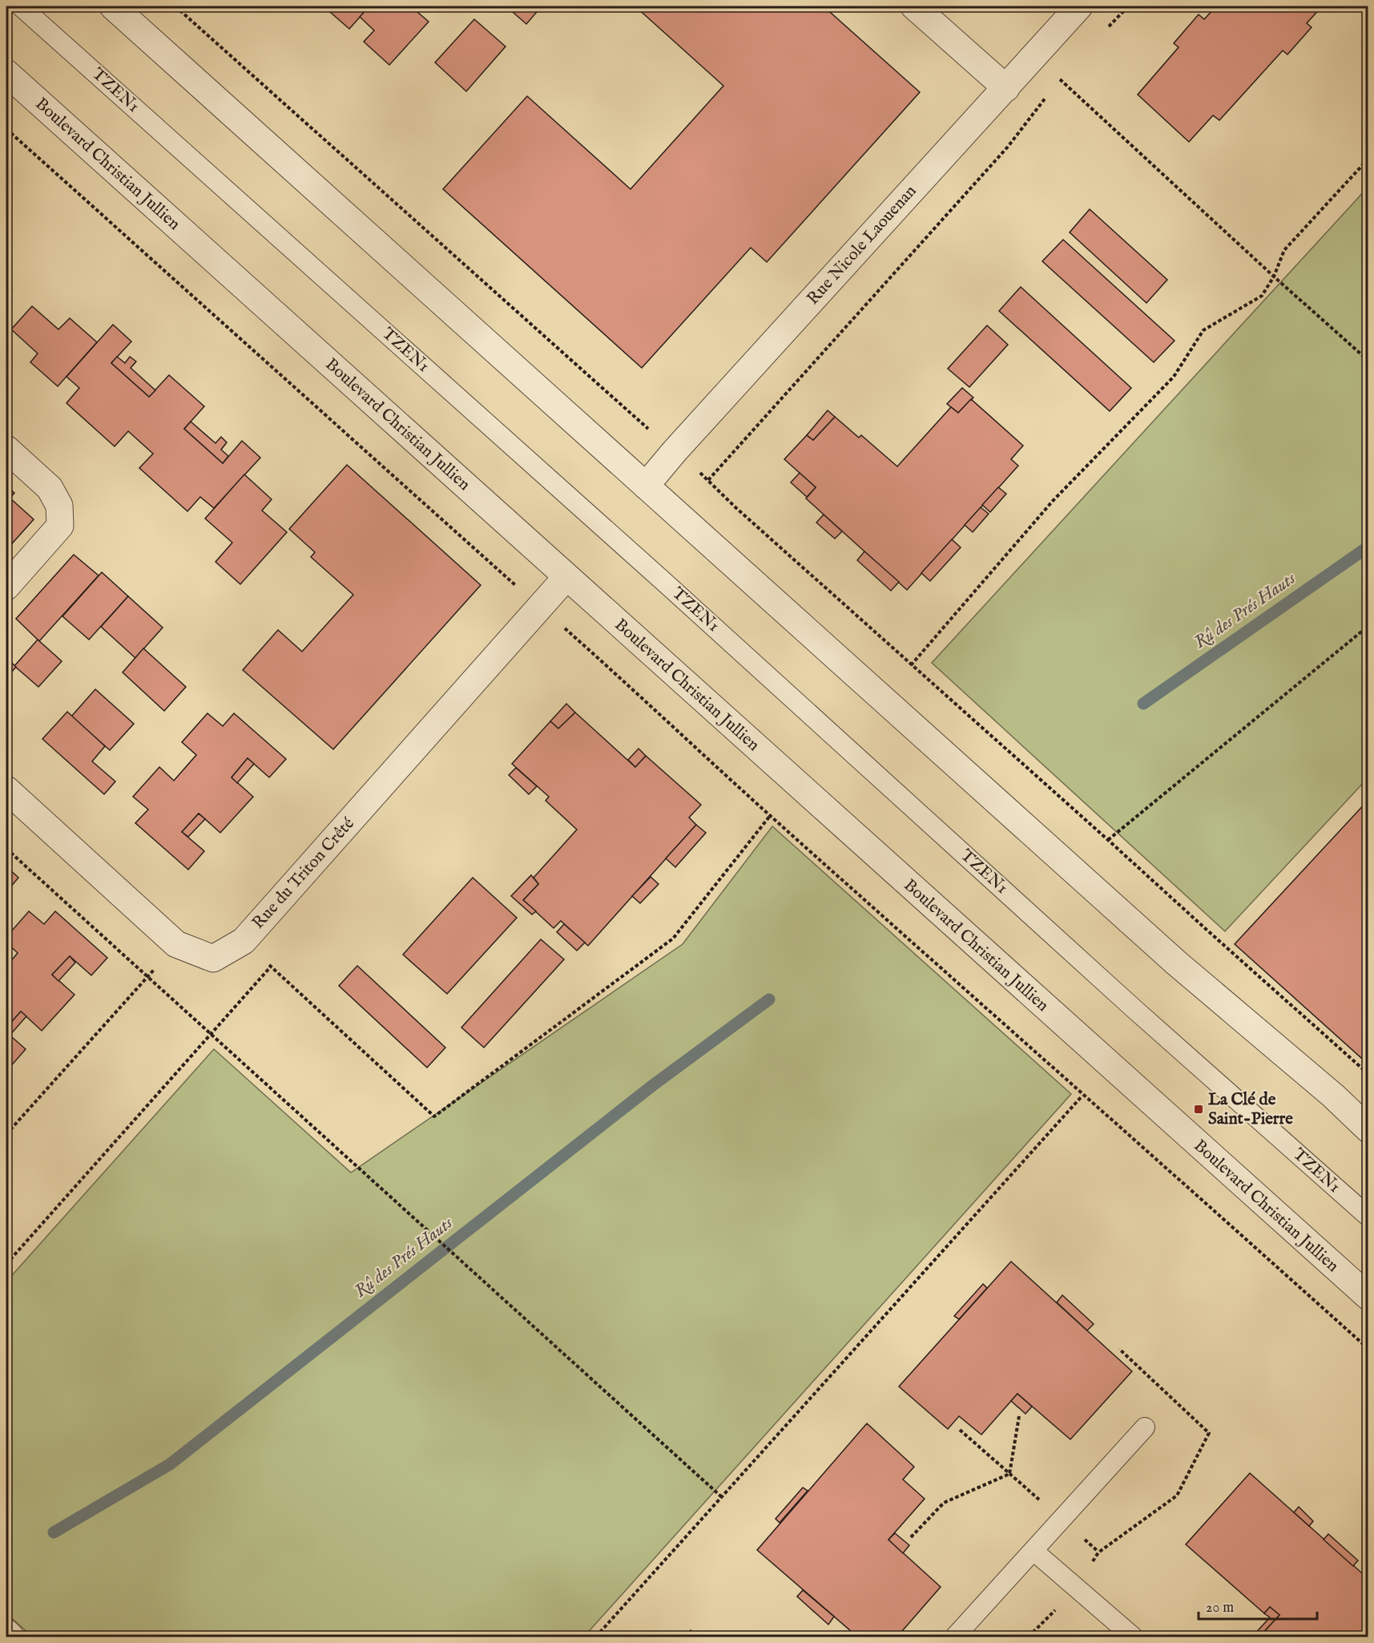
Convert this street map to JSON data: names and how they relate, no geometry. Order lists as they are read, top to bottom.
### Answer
{
  "streets": {
    "street": ["Boulevard Christian Jullien", "Rue Nicole Laouenan", "Rue du Triton Crêté"],
    "lane": ["TZEN1"]
  },
  "crossings": [
    ["Boulevard Christian Jullien", "Rue du Triton Crêté"]
  ],
  "water": ["Rû des Prés Hauts"],
  "places": {
    "transit": ["La Clé de Saint-Pierre"]
  },
  "scale_bar": "20 m"
}
